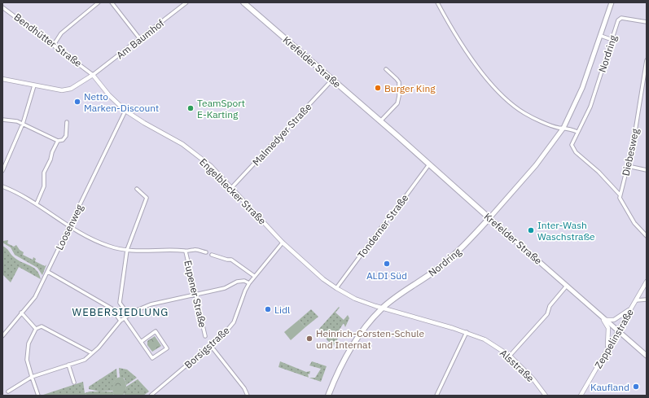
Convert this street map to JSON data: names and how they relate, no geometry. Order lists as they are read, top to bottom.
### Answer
{
  "streets": {
    "main road": ["Nordring", "Krefelder Straße"],
    "street": [
      "Am Baumhof",
      "Bendhütter Straße",
      "Malmedyer Straße",
      "Diebesweg",
      "Engelblecker Straße",
      "Tonderner Straße",
      "Loosenweg",
      "Eupener Straße",
      "Zeppelinstraße",
      "Borsigstraße",
      "Alsstraße"
    ]
  },
  "crossings": [
    ["Am Baumhof", "Bendhütter Straße"],
    ["Am Baumhof", "Engelblecker Straße"],
    ["Bendhütter Straße", "Engelblecker Straße"],
    ["Nordring", "Krefelder Straße"],
    ["Nordring", "Diebesweg"],
    ["Nordring", "Engelblecker Straße"],
    ["Krefelder Straße", "Malmedyer Straße"],
    ["Krefelder Straße", "Tonderner Straße"],
    ["Krefelder Straße", "Zeppelinstraße"],
    ["Malmedyer Straße", "Engelblecker Straße"],
    ["Engelblecker Straße", "Tonderner Straße"],
    ["Engelblecker Straße", "Loosenweg"],
    ["Engelblecker Straße", "Borsigstraße"],
    ["Engelblecker Straße", "Alsstraße"]
  ],
  "districts": ["WEBERSIEDLUNG"],
  "places": [
    "Burger King",
    "Netto Marken-Discount",
    "TeamSport E-Karting",
    "Inter-Wash Waschstraße",
    "ALDI Süd",
    "Lidl",
    "Heinrich-Corsten-Schule und Internat",
    "Kaufland"
  ]
}
